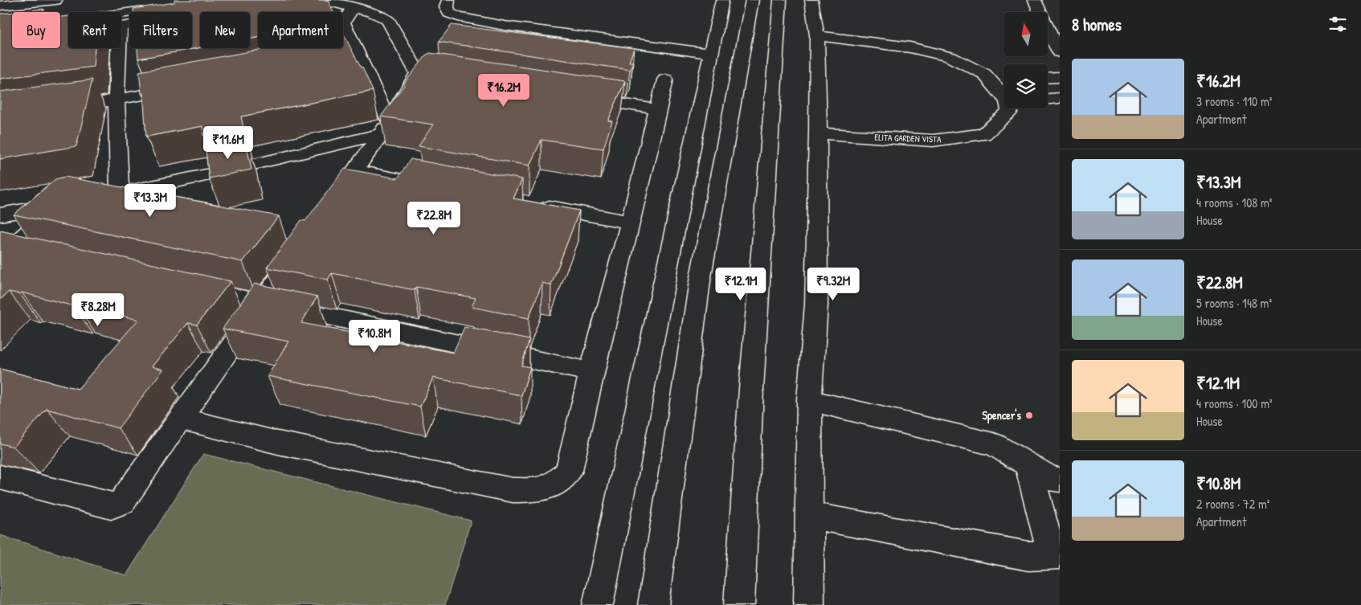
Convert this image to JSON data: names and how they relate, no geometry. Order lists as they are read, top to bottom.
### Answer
{
  "streets": {
    "street": ["ELITA GARDEN VISTA"]
  },
  "places": ["Spencer's"],
  "north": "top",
  "page": {
    "heading": "8 homes",
    "chip": [
      "Buy",
      "Rent",
      "Filters",
      "New",
      "Apartment"
    ],
    "list": [
      {
        "name": "₹16.2M",
        "note": "3 rooms · 110 m² · Apartment"
      },
      {
        "name": "₹13.3M",
        "note": "4 rooms · 108 m² · House"
      },
      {
        "name": "₹22.8M",
        "note": "5 rooms · 148 m² · House"
      },
      {
        "name": "₹12.1M",
        "note": "4 rooms · 100 m² · House"
      },
      {
        "name": "₹10.8M",
        "note": "2 rooms · 72 m² · Apartment"
      }
    ],
    "price": [
      "₹16.2M",
      "₹11.6M",
      "₹13.3M",
      "₹22.8M",
      "₹12.1M",
      "₹9.32M",
      "₹8.28M",
      "₹10.8M"
    ]
  }
}
